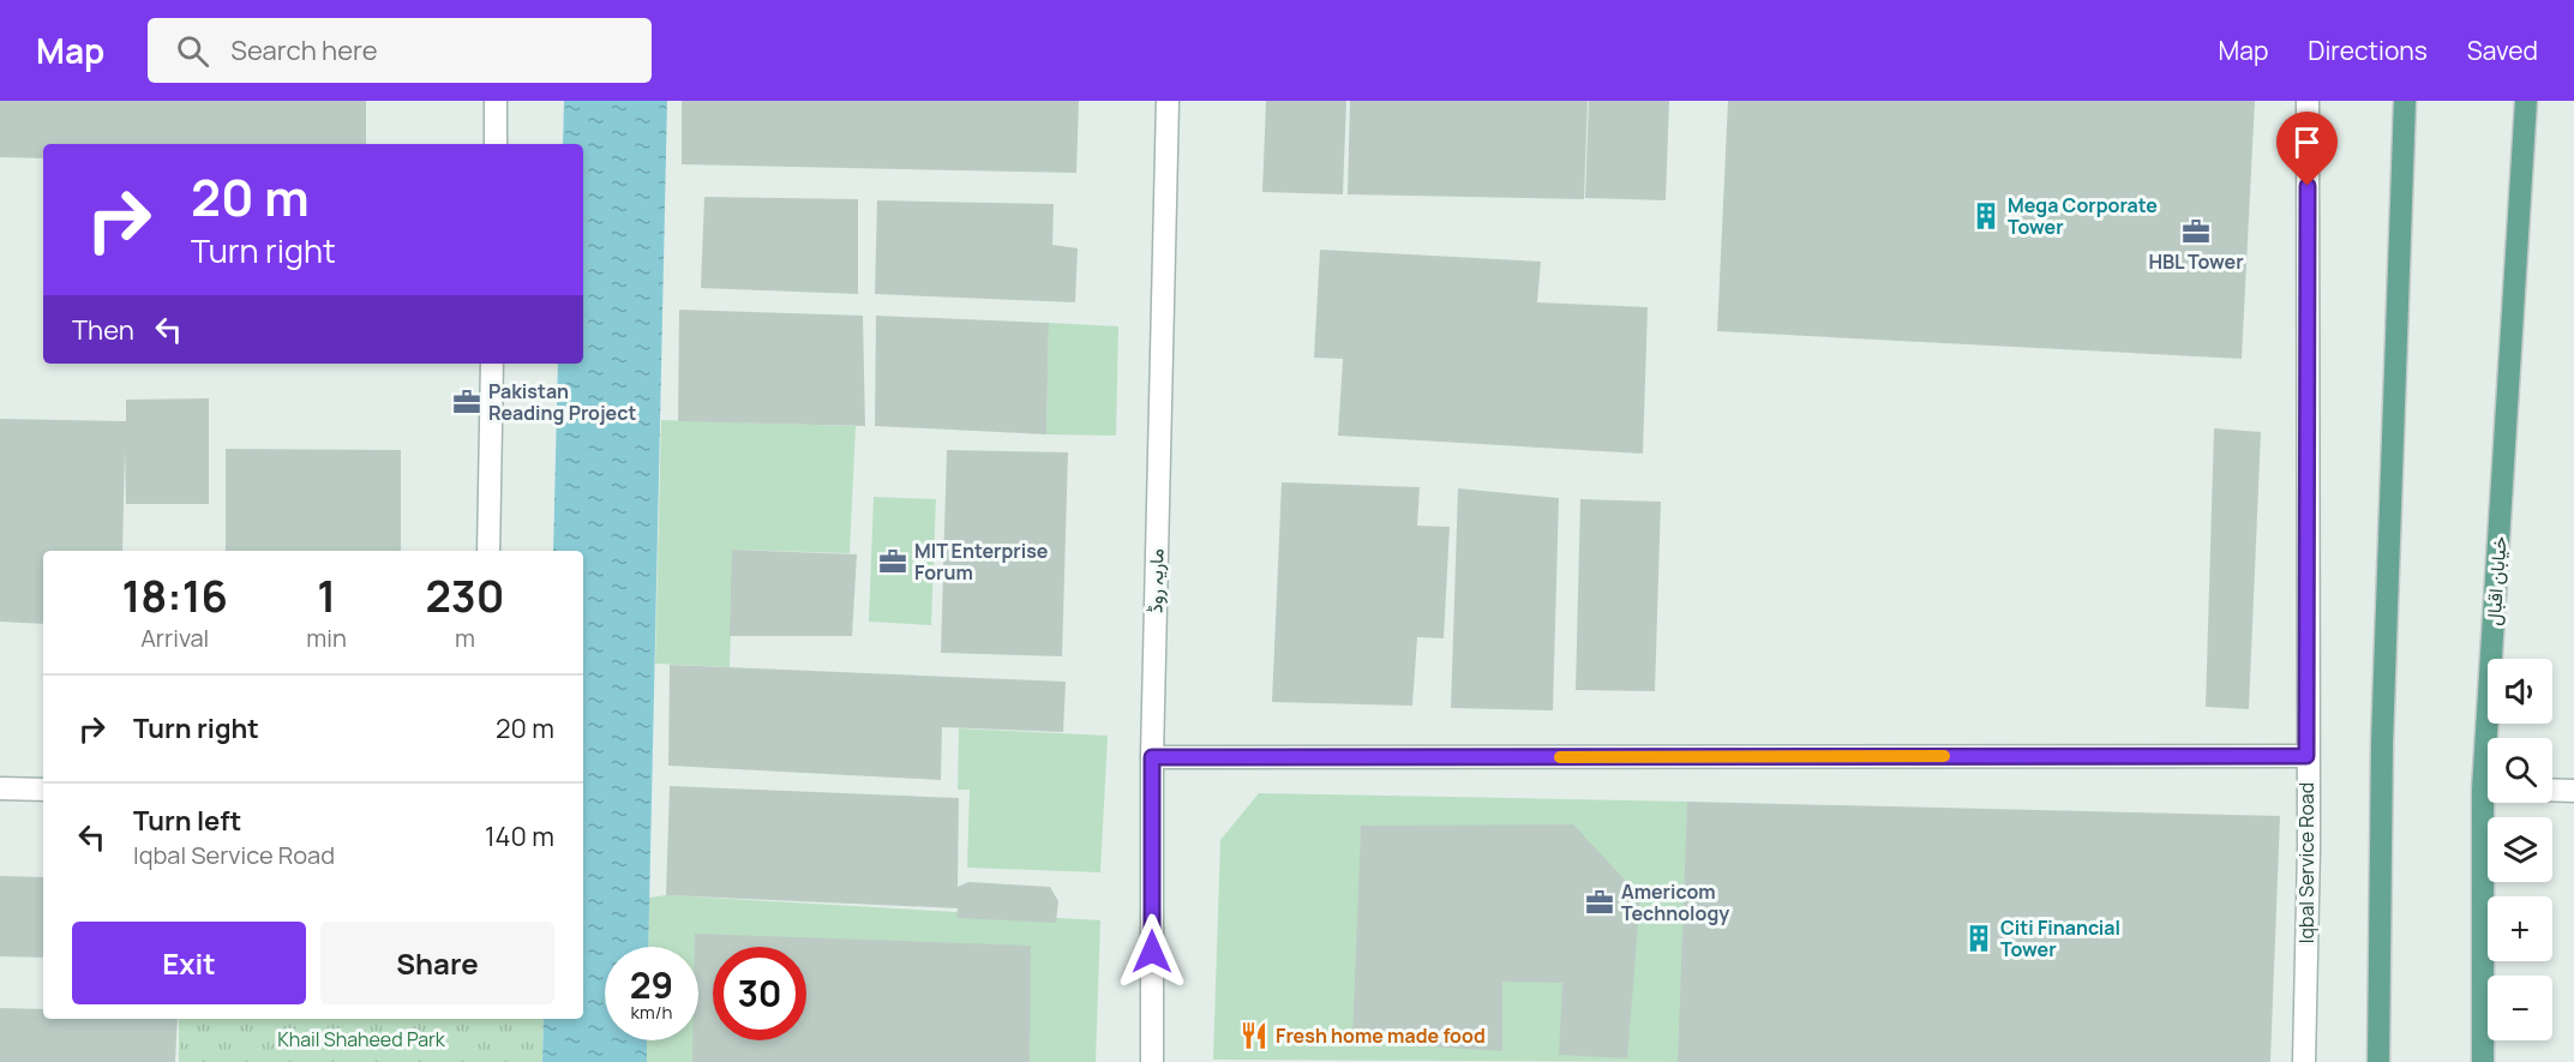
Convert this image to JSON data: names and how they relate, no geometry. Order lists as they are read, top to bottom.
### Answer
{
  "streets": {
    "main road": ["خیابان اقبال"],
    "street": ["ماریہ روڈ", "Iqbal Service Road"]
  },
  "parks": ["Khail Shaheed Park"],
  "places": {
    "building": ["Mega Corporate Tower", "Citi Financial Tower"],
    "office": [
      "HBL Tower",
      "Pakistan Reading Project",
      "MIT Enterprise Forum",
      "Americom Technology"
    ],
    "restaurant": ["Fresh home made food"]
  },
  "page": {
    "header": "Map",
    "search": "Search here",
    "nav": ["Map", "Directions", "Saved"],
    "turn": ["20 m", "Turn right"],
    "then": "Then",
    "eta": [
      "18:16",
      "Arrival",
      "1",
      "min",
      "230",
      "m"
    ],
    "map_buttons": ["+", "−"],
    "list": [
      {
        "name": "Turn right",
        "value": "20 m"
      },
      {
        "name": "Turn left",
        "note": "Iqbal Service Road",
        "value": "140 m"
      }
    ],
    "buttons": ["Exit", "Share"],
    "speed": "29 km/h",
    "limit": "30"
  }
}
